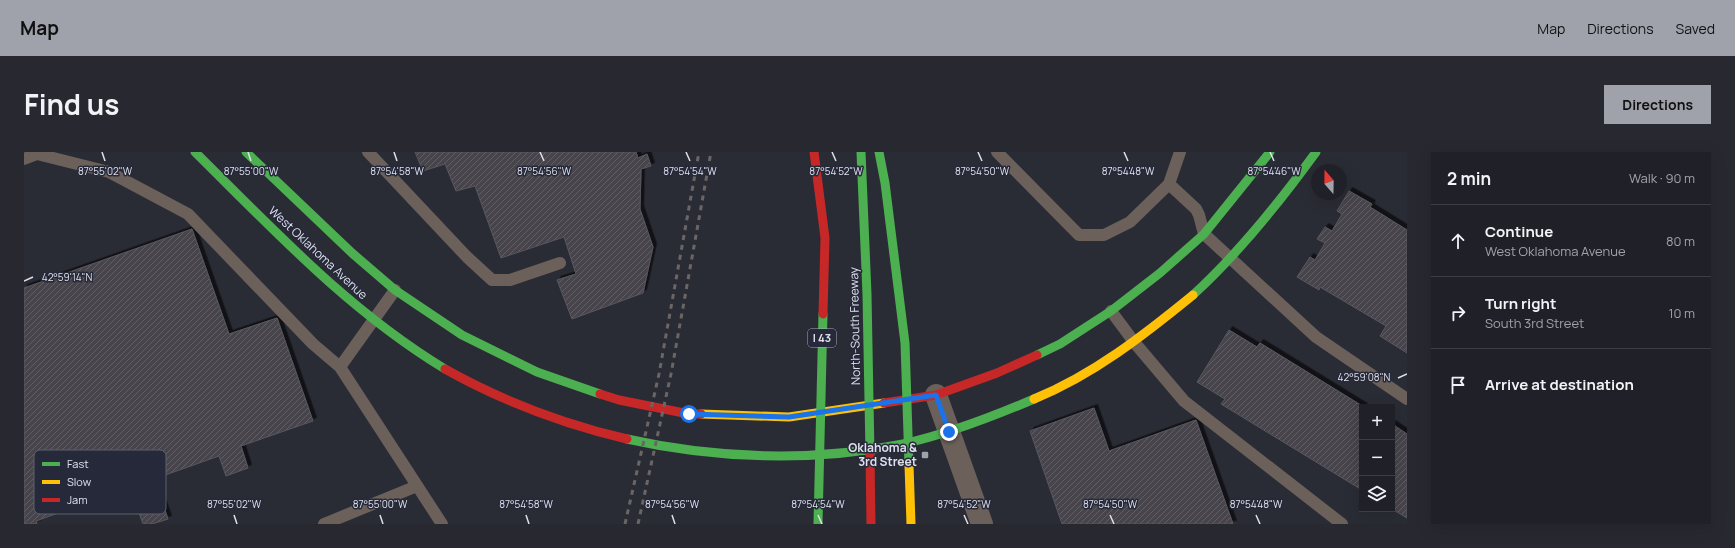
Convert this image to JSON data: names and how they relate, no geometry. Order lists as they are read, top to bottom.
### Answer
{
  "streets": {
    "main road": ["West Oklahoma Avenue", "North-South Freeway", "I 43"]
  },
  "places": {
    "transit": ["Oklahoma & 3rd Street"]
  },
  "legend": ["Fast", "Slow", "Jam"],
  "north": "top",
  "page": {
    "header": "Map",
    "nav": ["Map", "Directions", "Saved"],
    "title": "Find us",
    "buttons": "Directions",
    "heading": ["2 min", "Walk · 90 m"],
    "list": [
      ["Continue", "West Oklahoma Avenue", "80 m"],
      ["Turn right", "South 3rd Street", "10 m"],
      "Arrive at destination"
    ],
    "map_buttons": ["+", "−"]
  },
  "coordinates": [
    "87°54'54\"W",
    "87°54'48\"W",
    "87°55'02\"W",
    "87°55'00\"W",
    "87°54'58\"W",
    "87°54'56\"W",
    "87°54'52\"W",
    "87°54'50\"W",
    "87°54'46\"W",
    "42°59'14\"N",
    "42°59'08\"N"
  ]
}
